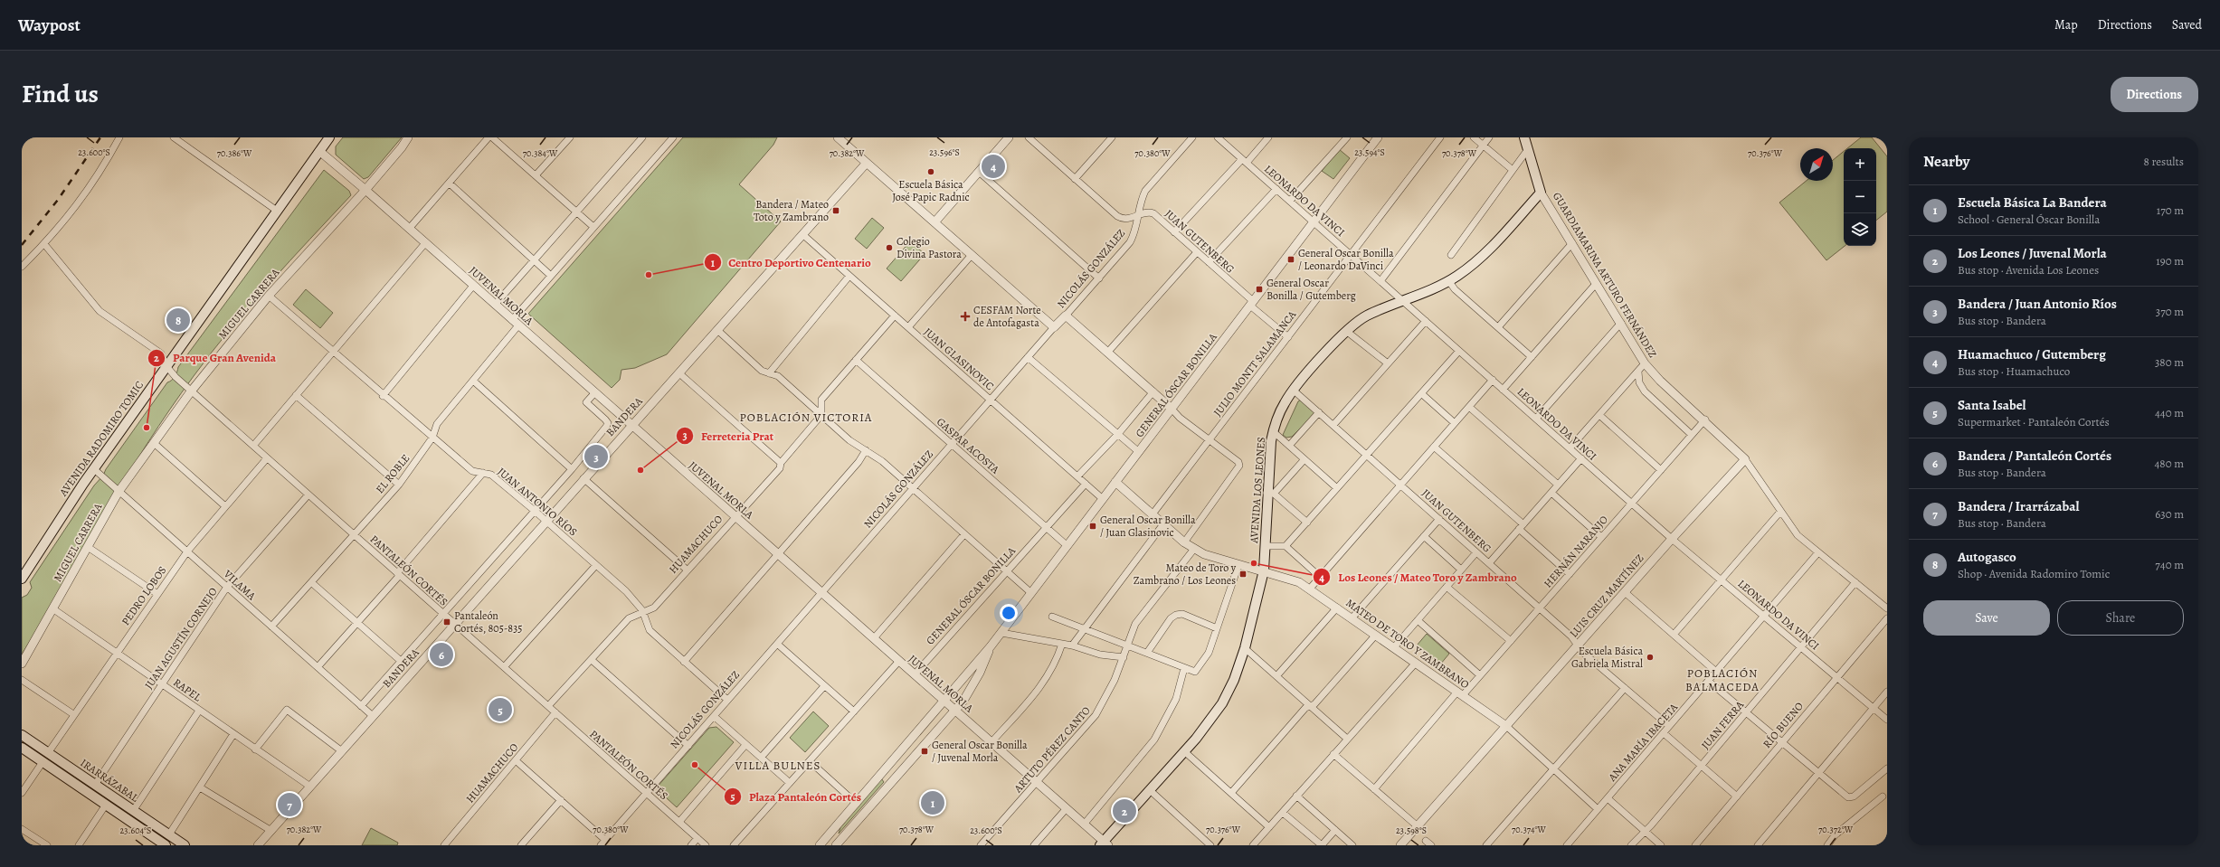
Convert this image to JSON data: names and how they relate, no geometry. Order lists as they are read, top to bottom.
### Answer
{
  "streets": {
    "main road": [
      "GUARDIAMARINA ARTURO FERNÁNDEZ",
      "AVENIDA RADOMIRO TOMIC",
      "AVENIDA LOS LEONES",
      "IRARRÁZABAL"
    ],
    "street": [
      "LEONARDO DA VINCI",
      "JUAN GUTENBERG",
      "NICOLÁS GONZÁLEZ",
      "JUVENAL MORLA",
      "MIGUEL CARRERA",
      "JUAN GLASINOVIC",
      "JULIO MONTT SALAMANCA",
      "GENERAL ÓSCAR BONILLA",
      "BANDERA",
      "GASPAR ACOSTA",
      "EL ROBLE",
      "JUAN ANTONIO RÍOS",
      "HUAMACHUCO",
      "HERNÁN NARANJO",
      "PANTALEÓN CORTÉS",
      "VILAMA",
      "PEDRO LOBOS",
      "LUIS CRUZ MARTÍNEZ",
      "JUAN AGUSTÍN CORNEJO",
      "MATEO DE TORO Y ZAMBRANO",
      "RAPEL",
      "JUAN FERRA",
      "RÍO BUENO",
      "ANA MARÍA IBACETA",
      "ARTUTO PÉREZ CANTO"
    ]
  },
  "crossings": [
    ["LEONARDO DA VINCI", "JULIO MONTT SALAMANCA"],
    ["LEONARDO DA VINCI", "GENERAL ÓSCAR BONILLA"],
    ["LEONARDO DA VINCI", "AVENIDA LOS LEONES"],
    ["LEONARDO DA VINCI", "HERNÁN NARANJO"],
    ["LEONARDO DA VINCI", "LUIS CRUZ MARTÍNEZ"],
    ["LEONARDO DA VINCI", "JUAN FERRA"],
    ["LEONARDO DA VINCI", "RÍO BUENO"],
    ["LEONARDO DA VINCI", "ANA MARÍA IBACETA"],
    ["JUAN GUTENBERG", "NICOLÁS GONZÁLEZ"],
    ["JUAN GUTENBERG", "JULIO MONTT SALAMANCA"],
    ["JUAN GUTENBERG", "GENERAL ÓSCAR BONILLA"],
    ["JUAN GUTENBERG", "AVENIDA LOS LEONES"],
    ["JUAN GUTENBERG", "HERNÁN NARANJO"],
    ["JUAN GUTENBERG", "LUIS CRUZ MARTÍNEZ"],
    ["JUAN GUTENBERG", "ANA MARÍA IBACETA"],
    ["NICOLÁS GONZÁLEZ", "JUVENAL MORLA"],
    ["NICOLÁS GONZÁLEZ", "JUAN GLASINOVIC"],
    ["NICOLÁS GONZÁLEZ", "GASPAR ACOSTA"],
    ["NICOLÁS GONZÁLEZ", "JUAN ANTONIO RÍOS"],
    ["NICOLÁS GONZÁLEZ", "PANTALEÓN CORTÉS"],
    ["GUARDIAMARINA ARTURO FERNÁNDEZ", "AVENIDA LOS LEONES"],
    ["GUARDIAMARINA ARTURO FERNÁNDEZ", "HERNÁN NARANJO"],
    ["GUARDIAMARINA ARTURO FERNÁNDEZ", "LUIS CRUZ MARTÍNEZ"],
    ["GUARDIAMARINA ARTURO FERNÁNDEZ", "JUAN FERRA"],
    ["GUARDIAMARINA ARTURO FERNÁNDEZ", "ANA MARÍA IBACETA"],
    ["JUVENAL MORLA", "MIGUEL CARRERA"],
    ["JUVENAL MORLA", "GENERAL ÓSCAR BONILLA"],
    ["JUVENAL MORLA", "BANDERA"],
    ["JUVENAL MORLA", "AVENIDA RADOMIRO TOMIC"],
    ["JUVENAL MORLA", "EL ROBLE"],
    ["JUVENAL MORLA", "AVENIDA LOS LEONES"],
    ["JUVENAL MORLA", "HUAMACHUCO"],
    ["JUVENAL MORLA", "ARTUTO PÉREZ CANTO"],
    ["MIGUEL CARRERA", "JUAN ANTONIO RÍOS"],
    ["MIGUEL CARRERA", "PANTALEÓN CORTÉS"],
    ["MIGUEL CARRERA", "VILAMA"],
    ["MIGUEL CARRERA", "RAPEL"],
    ["JUAN GLASINOVIC", "GENERAL ÓSCAR BONILLA"],
    ["JUAN GLASINOVIC", "BANDERA"],
    ["JULIO MONTT SALAMANCA", "MATEO DE TORO Y ZAMBRANO"],
    ["GENERAL ÓSCAR BONILLA", "GASPAR ACOSTA"],
    ["GENERAL ÓSCAR BONILLA", "MATEO DE TORO Y ZAMBRANO"],
    ["BANDERA", "JUAN ANTONIO RÍOS"],
    ["BANDERA", "PANTALEÓN CORTÉS"],
    ["BANDERA", "VILAMA"],
    ["BANDERA", "RAPEL"],
    ["AVENIDA RADOMIRO TOMIC", "PANTALEÓN CORTÉS"],
    ["AVENIDA RADOMIRO TOMIC", "VILAMA"],
    ["EL ROBLE", "JUAN ANTONIO RÍOS"],
    ["EL ROBLE", "PANTALEÓN CORTÉS"],
    ["EL ROBLE", "VILAMA"],
    ["AVENIDA LOS LEONES", "MATEO DE TORO Y ZAMBRANO"],
    ["JUAN ANTONIO RÍOS", "HUAMACHUCO"],
    ["HUAMACHUCO", "PANTALEÓN CORTÉS"],
    ["HERNÁN NARANJO", "MATEO DE TORO Y ZAMBRANO"],
    ["PANTALEÓN CORTÉS", "PEDRO LOBOS"],
    ["PANTALEÓN CORTÉS", "JUAN AGUSTÍN CORNEJO"],
    ["VILAMA", "PEDRO LOBOS"],
    ["VILAMA", "JUAN AGUSTÍN CORNEJO"],
    ["PEDRO LOBOS", "RAPEL"],
    ["PEDRO LOBOS", "IRARRÁZABAL"],
    ["LUIS CRUZ MARTÍNEZ", "MATEO DE TORO Y ZAMBRANO"],
    ["JUAN AGUSTÍN CORNEJO", "RAPEL"],
    ["JUAN AGUSTÍN CORNEJO", "IRARRÁZABAL"],
    ["MATEO DE TORO Y ZAMBRANO", "ANA MARÍA IBACETA"],
    ["MATEO DE TORO Y ZAMBRANO", "ARTUTO PÉREZ CANTO"]
  ],
  "districts": ["POBLACIÓN VICTORIA", "POBLACIÓN BALMACEDA", "VILLA BULNES"],
  "places": {
    "other": [
      "Escuela Básica José Papic Radnic",
      "Colegio Divina Pastora",
      "Centro Deportivo Centenario",
      "Parque Gran Avenida",
      "Ferreteria Prat",
      "Los Leones / Mateo Toro y Zambrano",
      "Escuela Básica Gabriela Mistral",
      "Plaza Pantaleón Cortés"
    ],
    "transit": [
      "Bandera / Mateo Toto y Zambrano",
      "General Oscar Bonilla / Leonardo DaVinci",
      "General Oscar Bonilla / Gutemberg",
      "General Oscar Bonilla / Juan Glasinovic",
      "Mateo de Toro y Zambrano / Los Leones",
      "Pantaleón Cortés, 805-835",
      "General Oscar Bonilla / Juvenal Morla"
    ],
    "health": ["CESFAM Norte de Antofagasta"]
  },
  "north": "top right",
  "page": {
    "header": "Waypost",
    "nav": ["Map", "Directions", "Saved"],
    "title": "Find us",
    "buttons": [
      "Directions",
      ["Save", "Share"]
    ],
    "heading": ["Nearby", "8 results"],
    "map_buttons": ["+", "−"],
    "pins": [
      "4",
      "8",
      "3",
      "6",
      "5",
      "1",
      "7",
      "2"
    ],
    "list": [
      {
        "mark": "1",
        "name": "Escuela Básica La Bandera",
        "note": "School · General Óscar Bonilla",
        "value": "170 m"
      },
      {
        "mark": "2",
        "name": "Los Leones / Juvenal Morla",
        "note": "Bus stop · Avenida Los Leones",
        "value": "190 m"
      },
      {
        "mark": "3",
        "name": "Bandera / Juan Antonio Ríos",
        "note": "Bus stop · Bandera",
        "value": "370 m"
      },
      {
        "mark": "4",
        "name": "Huamachuco / Gutemberg",
        "note": "Bus stop · Huamachuco",
        "value": "380 m"
      },
      {
        "mark": "5",
        "name": "Santa Isabel",
        "note": "Supermarket · Pantaleón Cortés",
        "value": "440 m"
      },
      {
        "mark": "6",
        "name": "Bandera / Pantaleón Cortés",
        "note": "Bus stop · Bandera",
        "value": "480 m"
      },
      {
        "mark": "7",
        "name": "Bandera / Irarrázabal",
        "note": "Bus stop · Bandera",
        "value": "630 m"
      },
      {
        "mark": "8",
        "name": "Autogasco",
        "note": "Shop · Avenida Radomiro Tomic",
        "value": "740 m"
      }
    ]
  },
  "coordinates": [
    "23.600°S",
    "23.596°S",
    "23.594°S",
    "70.386°W",
    "70.384°W",
    "70.382°W",
    "70.378°W",
    "70.376°W",
    "70.380°W",
    "70.374°W",
    "70.372°W",
    "23.604°S",
    "23.598°S"
  ]
}
